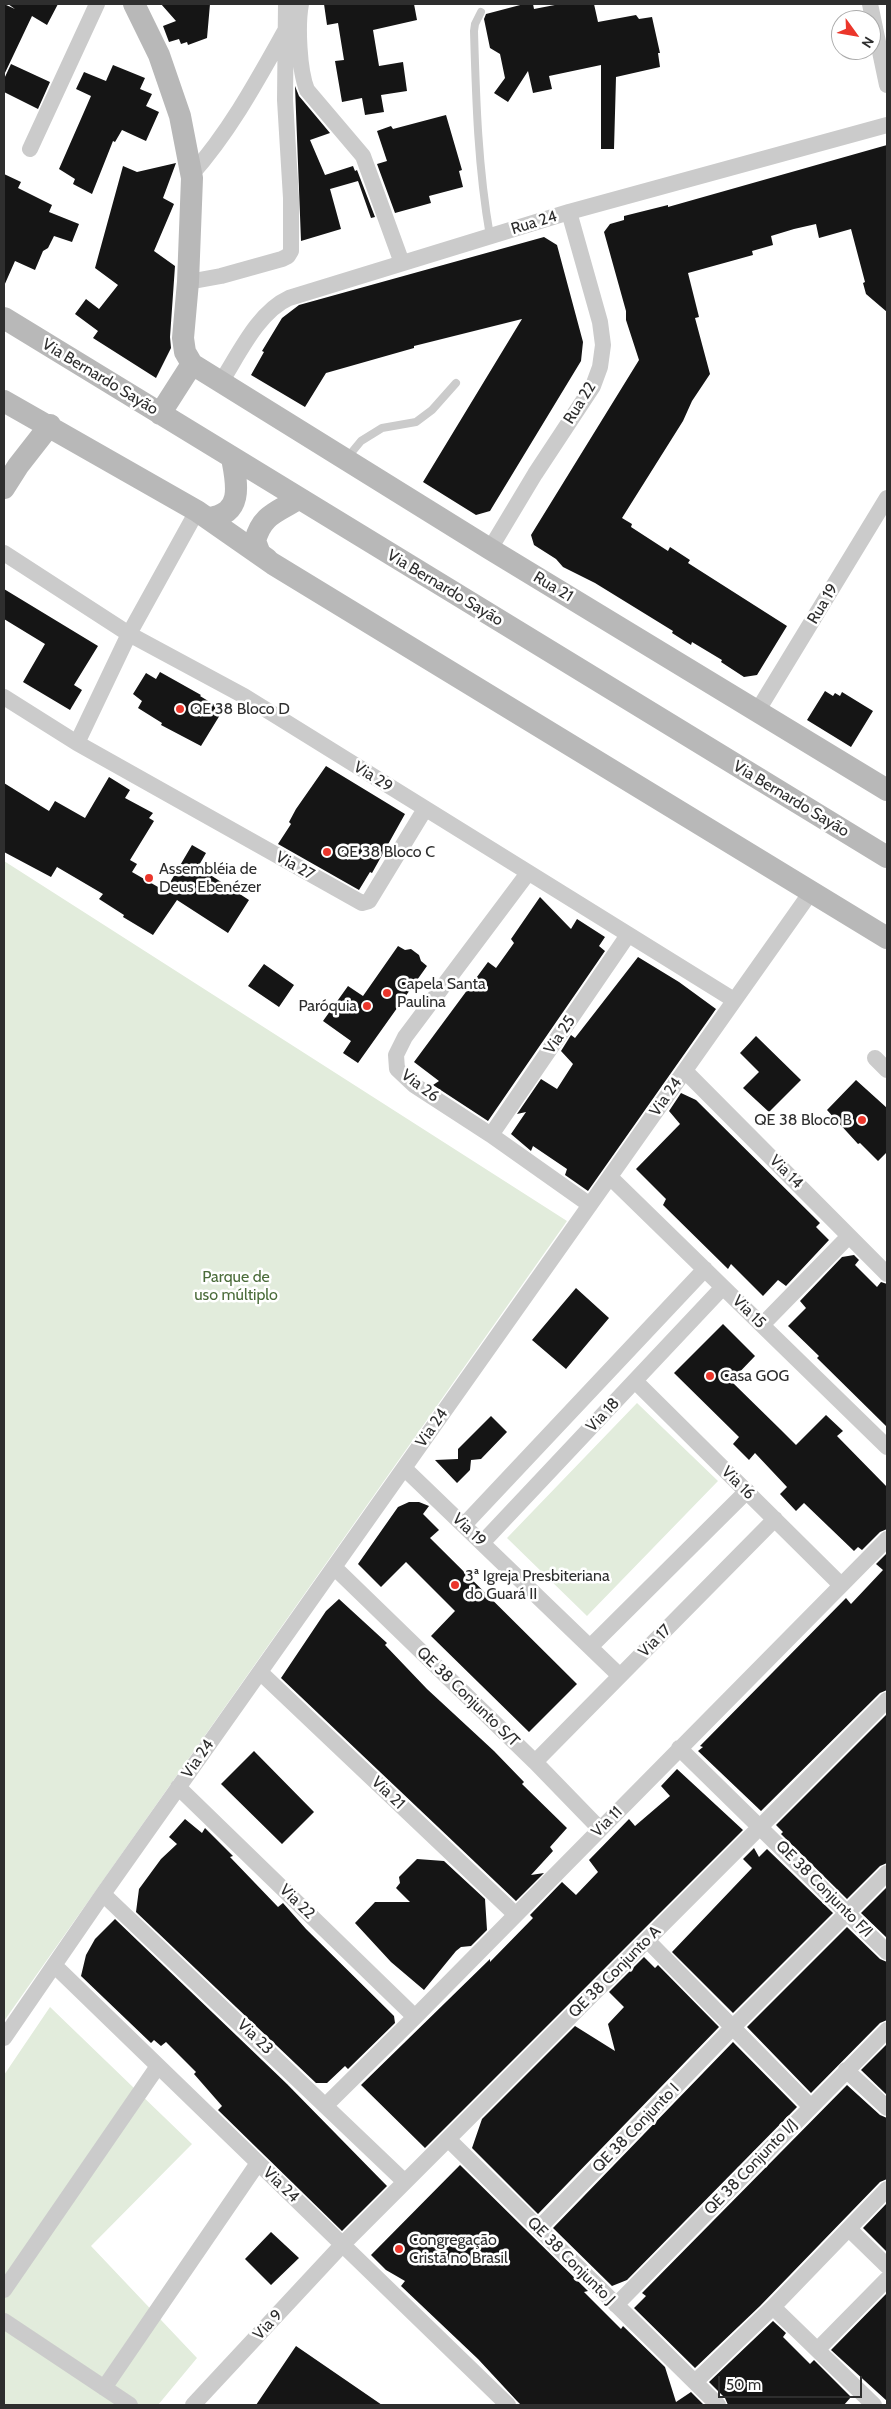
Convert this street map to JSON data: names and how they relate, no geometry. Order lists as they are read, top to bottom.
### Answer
{
  "streets": {
    "main road": ["Via Bernardo Sayão", "Rua 21"],
    "street": [
      "Rua 24",
      "Rua 22",
      "Rua 19",
      "Via 29",
      "Via 27",
      "Via 25",
      "Via 26",
      "Via 24",
      "Via 14",
      "Via 15",
      "Via 18",
      "Via 16",
      "Via 19",
      "Via 17",
      "QE 38 Conjunto S/T",
      "Via 21",
      "Via 11",
      "QE 38 Conjunto F/I",
      "Via 22",
      "QE 38 Conjunto A",
      "Via 23",
      "QE 38 Conjunto I",
      "QE 38 Conjunto I/J",
      "QE 38 Conjunto J",
      "Via 9"
    ]
  },
  "crossings": [
    ["Rua 24", "Rua 22"],
    ["Rua 24", "Rua 21"],
    ["Rua 22", "Rua 21"],
    ["Rua 21", "Rua 19"],
    ["Via 29", "Via 27"],
    ["Via 29", "Via 25"],
    ["Via 29", "Via 26"],
    ["Via 29", "Via 24"],
    ["Via 25", "Via 26"],
    ["Via 26", "Via 24"],
    ["Via 24", "Via 14"],
    ["Via 24", "Via 15"],
    ["Via 24", "Via 19"],
    ["Via 24", "QE 38 Conjunto S/T"],
    ["Via 24", "Via 21"],
    ["Via 24", "Via 22"],
    ["Via 24", "QE 38 Conjunto A"],
    ["Via 24", "Via 23"],
    ["Via 24", "Via 9"],
    ["Via 15", "Via 18"],
    ["Via 18", "Via 16"],
    ["Via 18", "Via 19"],
    ["Via 16", "Via 17"],
    ["Via 16", "Via 11"],
    ["Via 19", "Via 17"],
    ["Via 17", "QE 38 Conjunto S/T"],
    ["QE 38 Conjunto S/T", "Via 11"],
    ["Via 21", "Via 11"],
    ["Via 11", "QE 38 Conjunto F/I"],
    ["Via 11", "Via 22"],
    ["Via 11", "Via 23"],
    ["QE 38 Conjunto F/I", "QE 38 Conjunto A"],
    ["QE 38 Conjunto F/I", "QE 38 Conjunto I"],
    ["QE 38 Conjunto A", "Via 23"],
    ["QE 38 Conjunto A", "QE 38 Conjunto J"],
    ["QE 38 Conjunto A", "Via 9"],
    ["QE 38 Conjunto I", "QE 38 Conjunto J"],
    ["QE 38 Conjunto I/J", "QE 38 Conjunto J"]
  ],
  "parks": ["Parque de uso múltiplo"],
  "places": [
    "QE 38 Bloco D",
    "QE 38 Bloco C",
    "Assembléia de Deus Ebenézer",
    "Capela Santa Paulina",
    "Paróquia",
    "QE 38 Bloco B",
    "Casa GOG",
    "3ª Igreja Presbiteriana do Guará II",
    "Congregação Cristã no Brasil"
  ],
  "scale_bar": "50 m",
  "north": "bottom right"
}
